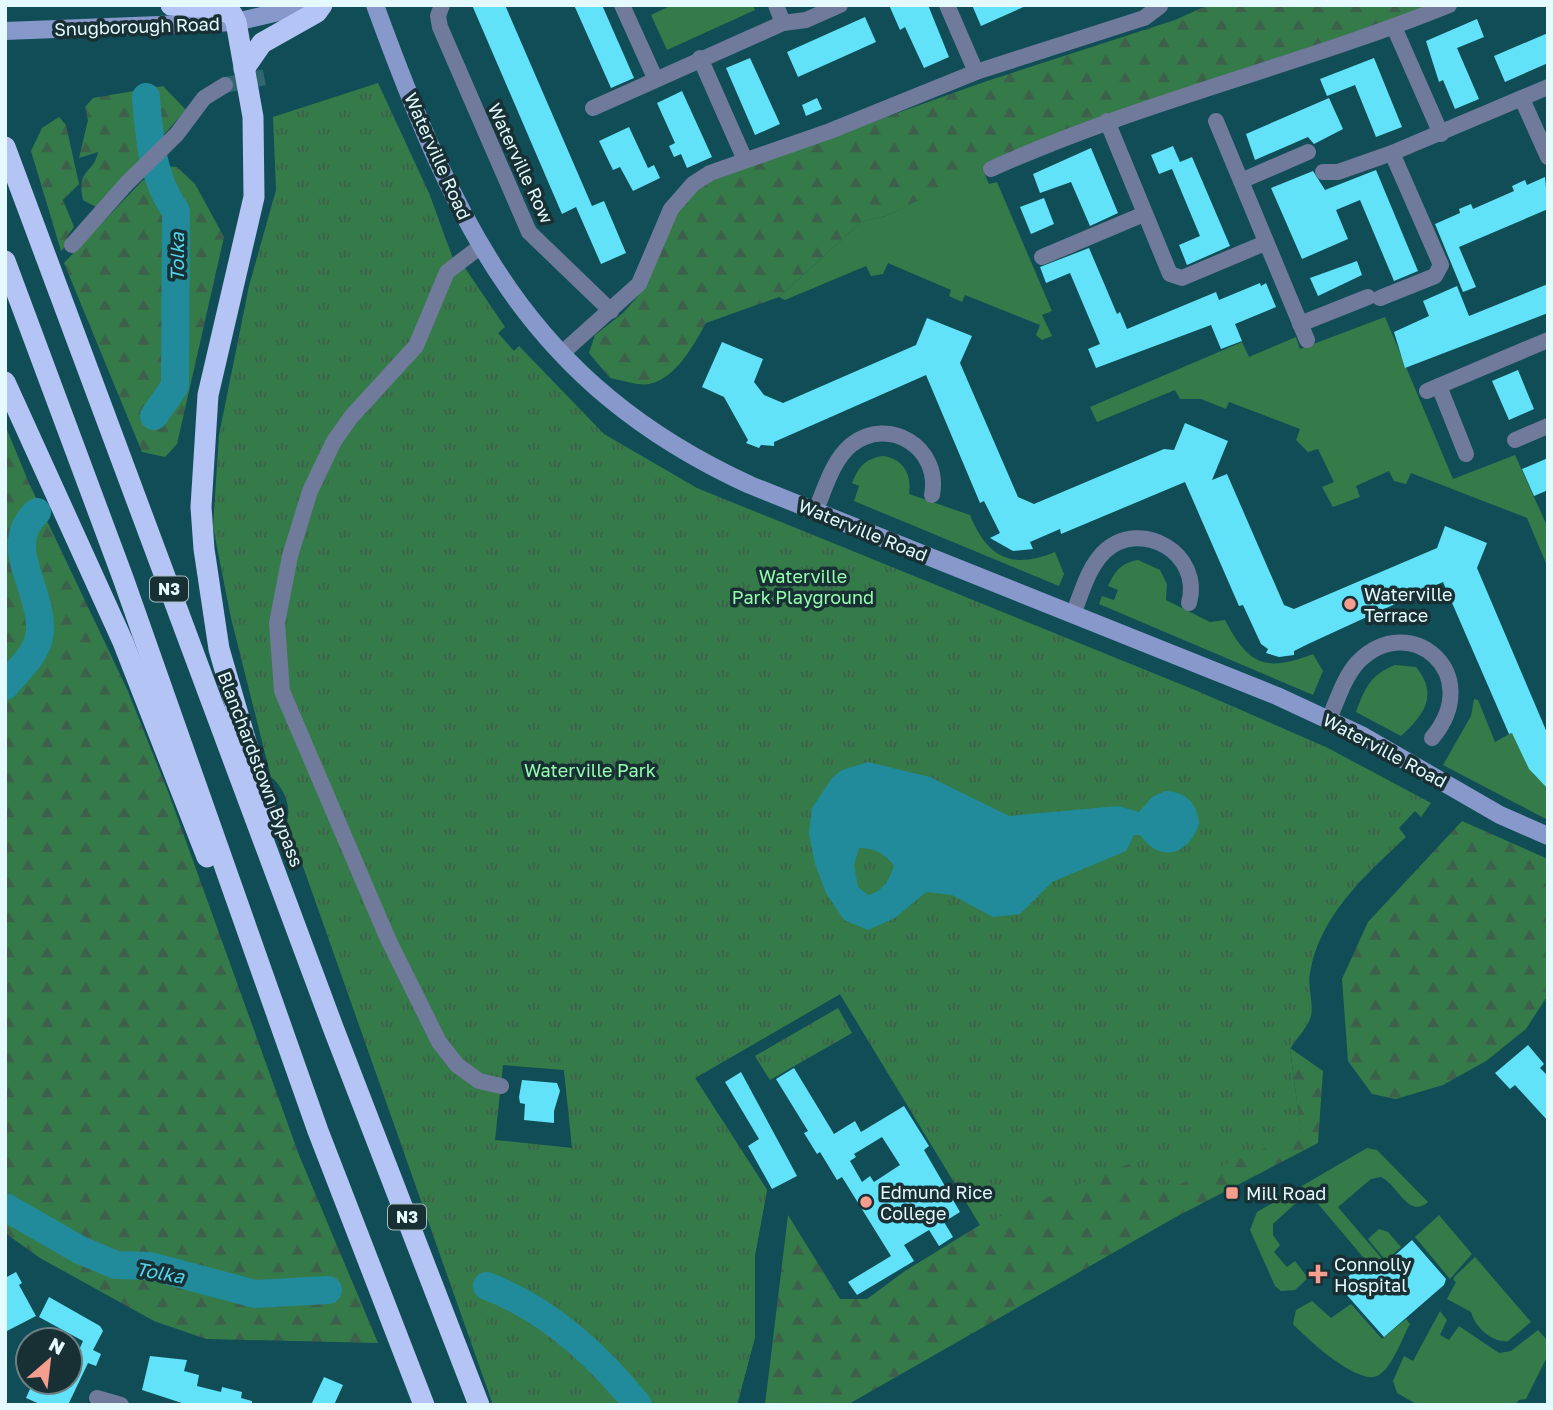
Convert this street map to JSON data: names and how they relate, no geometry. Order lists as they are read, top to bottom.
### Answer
{
  "streets": {
    "highway": ["N3", "Blanchardstown Bypass"],
    "street": ["Snugborough Road", "Waterville Road", "Waterville Row"]
  },
  "water": ["Tolka"],
  "parks": ["Waterville Park Playground", "Waterville Park"],
  "places": {
    "other": ["Waterville Terrace", "Edmund Rice College"],
    "transit": ["Mill Road"],
    "health": ["Connolly Hospital"]
  },
  "north": "top right"
}
